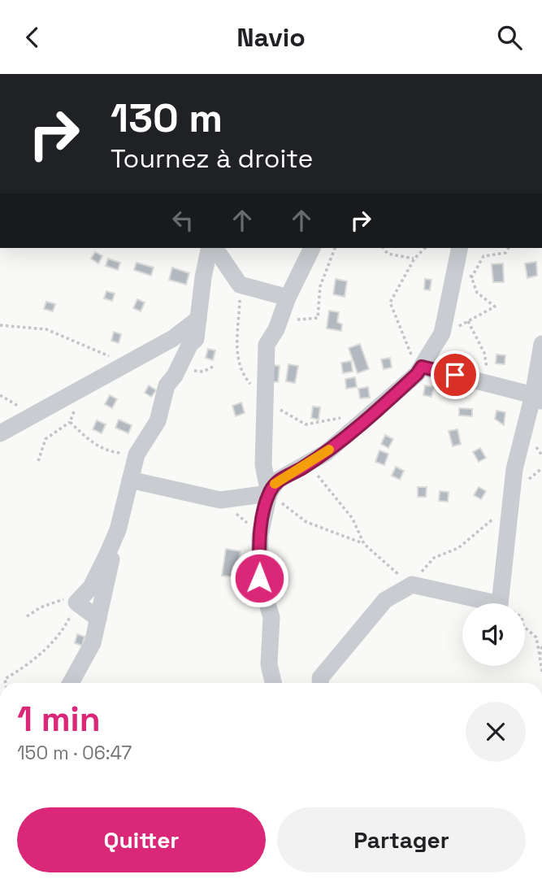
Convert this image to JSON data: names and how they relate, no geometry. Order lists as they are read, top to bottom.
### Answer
{
  "page": {
    "header": "Navio",
    "turn": ["130 m", "Tournez à droite"],
    "heading": ["1 min", "150 m · 06:47"],
    "buttons": ["Quitter", "Partager"]
  }
}
